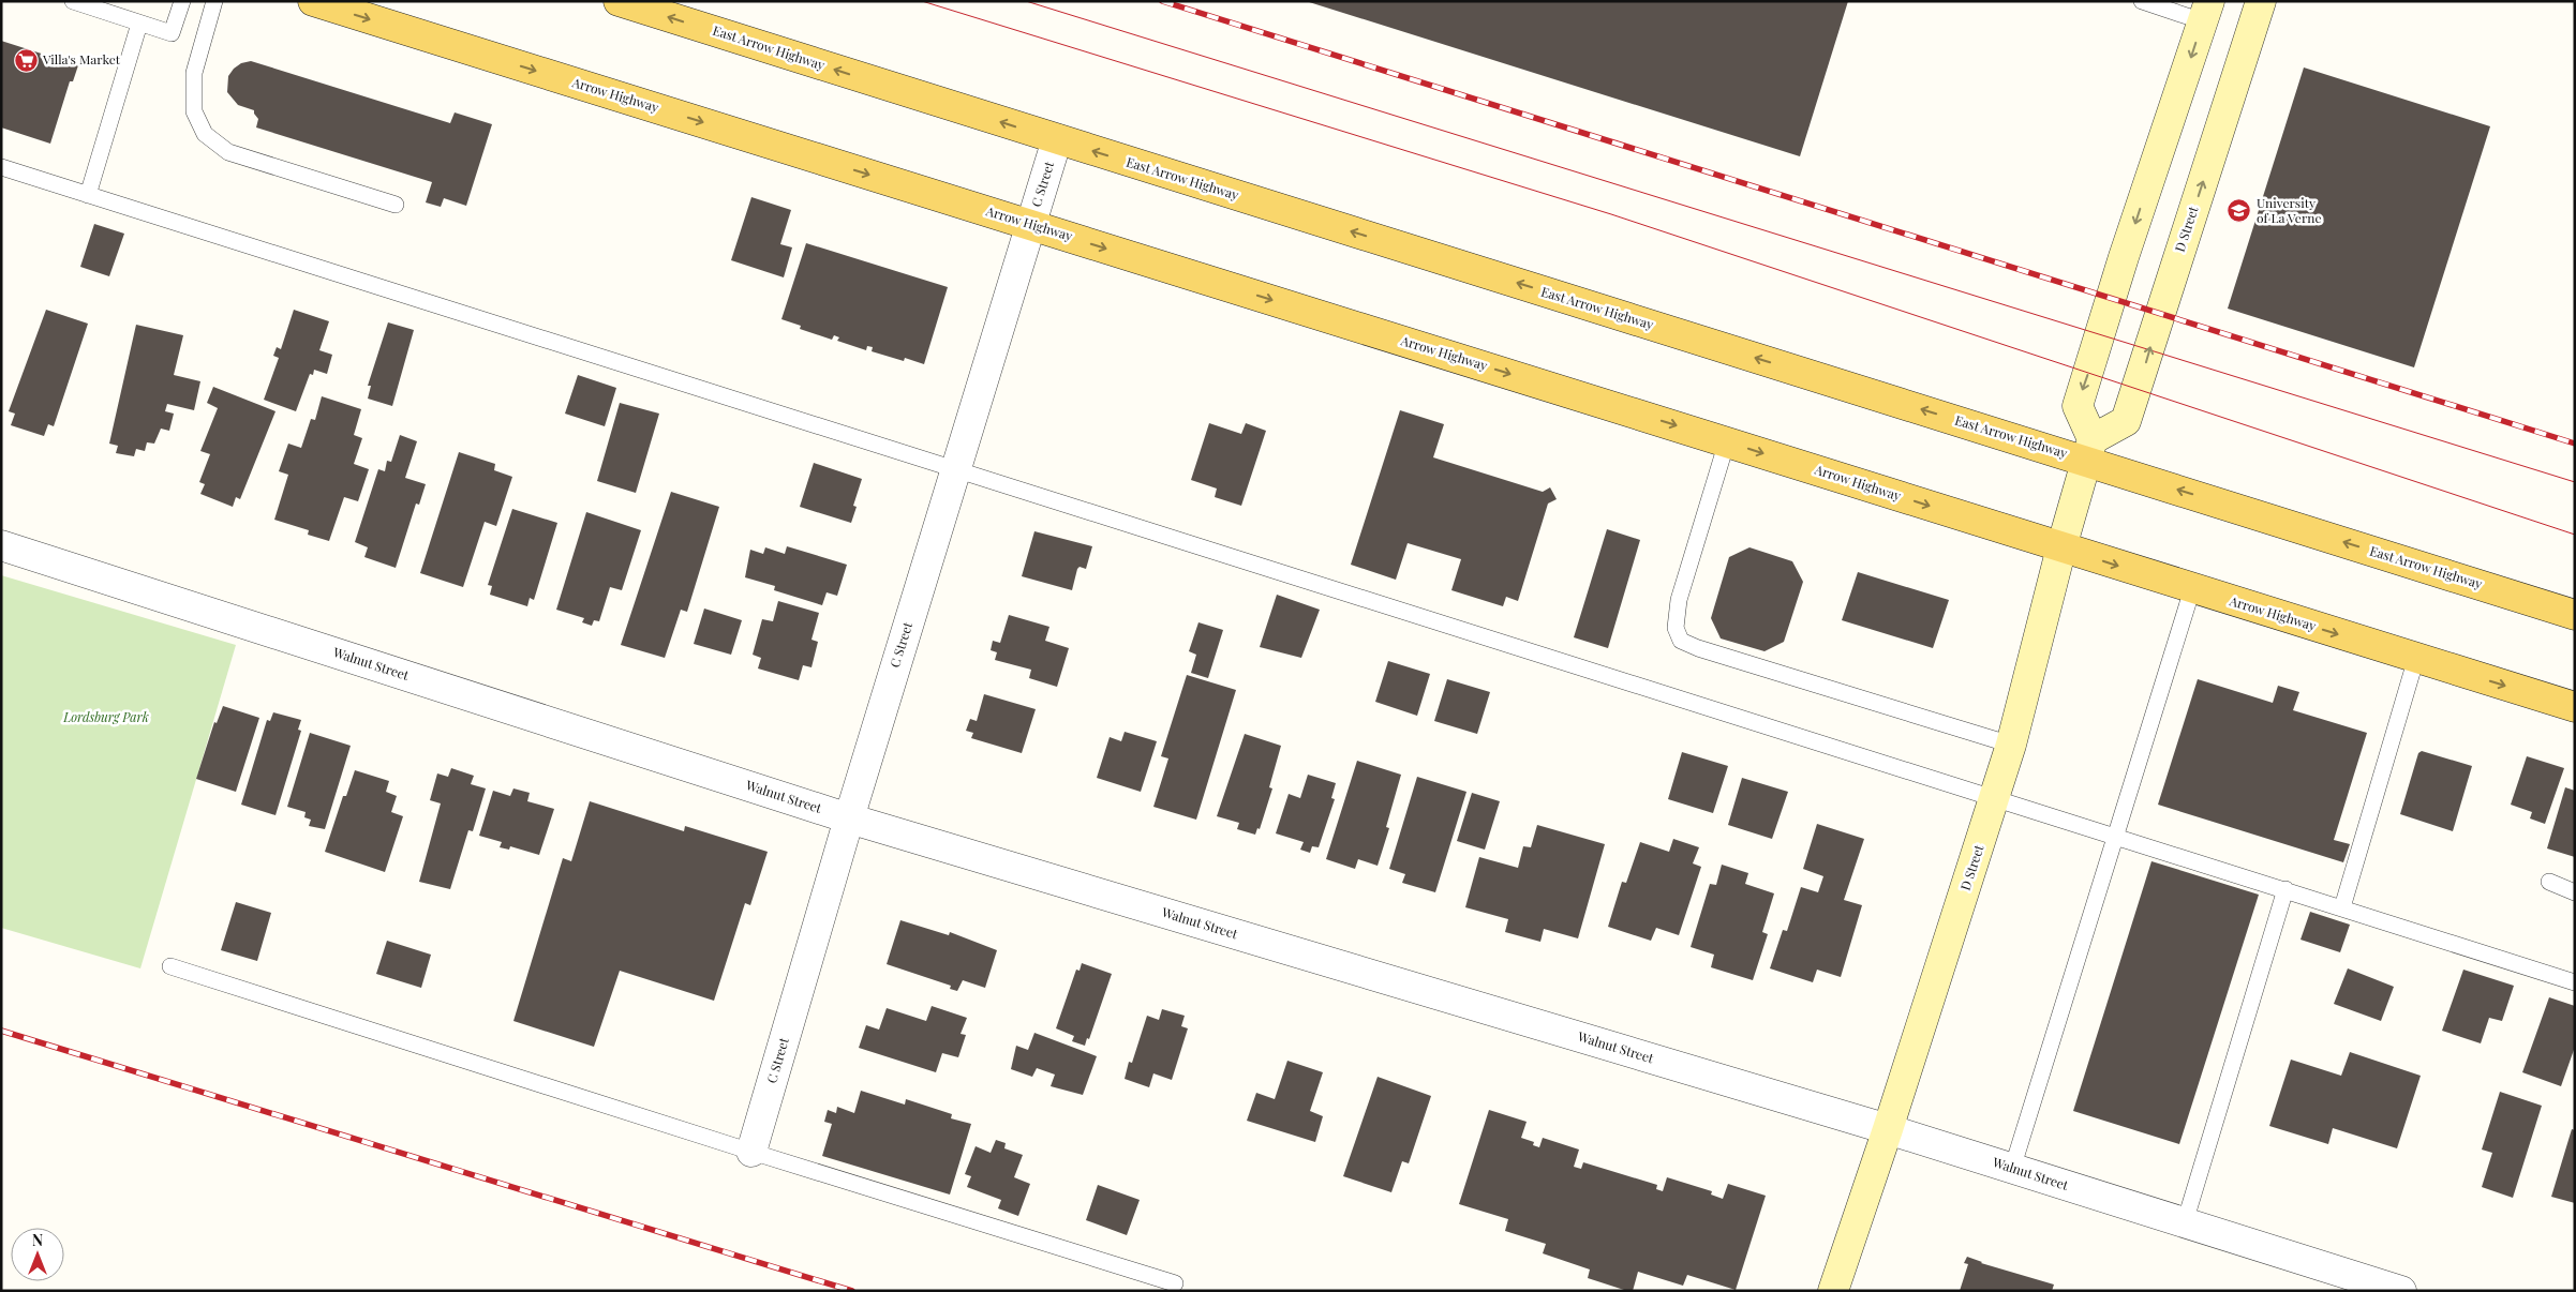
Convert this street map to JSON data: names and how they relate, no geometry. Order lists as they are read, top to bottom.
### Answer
{
  "streets": {
    "main road": ["East Arrow Highway", "Arrow Highway"],
    "street": ["C Street", "D Street", "Walnut Street"]
  },
  "crossings": [
    ["East Arrow Highway", "C Street"],
    ["East Arrow Highway", "D Street"],
    ["Arrow Highway", "C Street"],
    ["Arrow Highway", "D Street"],
    ["C Street", "Walnut Street"],
    ["D Street", "Walnut Street"]
  ],
  "one_way": ["East Arrow Highway", "Arrow Highway"],
  "parks": ["Lordsburg Park"],
  "places": {
    "supermarket": ["Villa's Market"],
    "school or university": ["University of La Verne"]
  },
  "north": "top"
}
